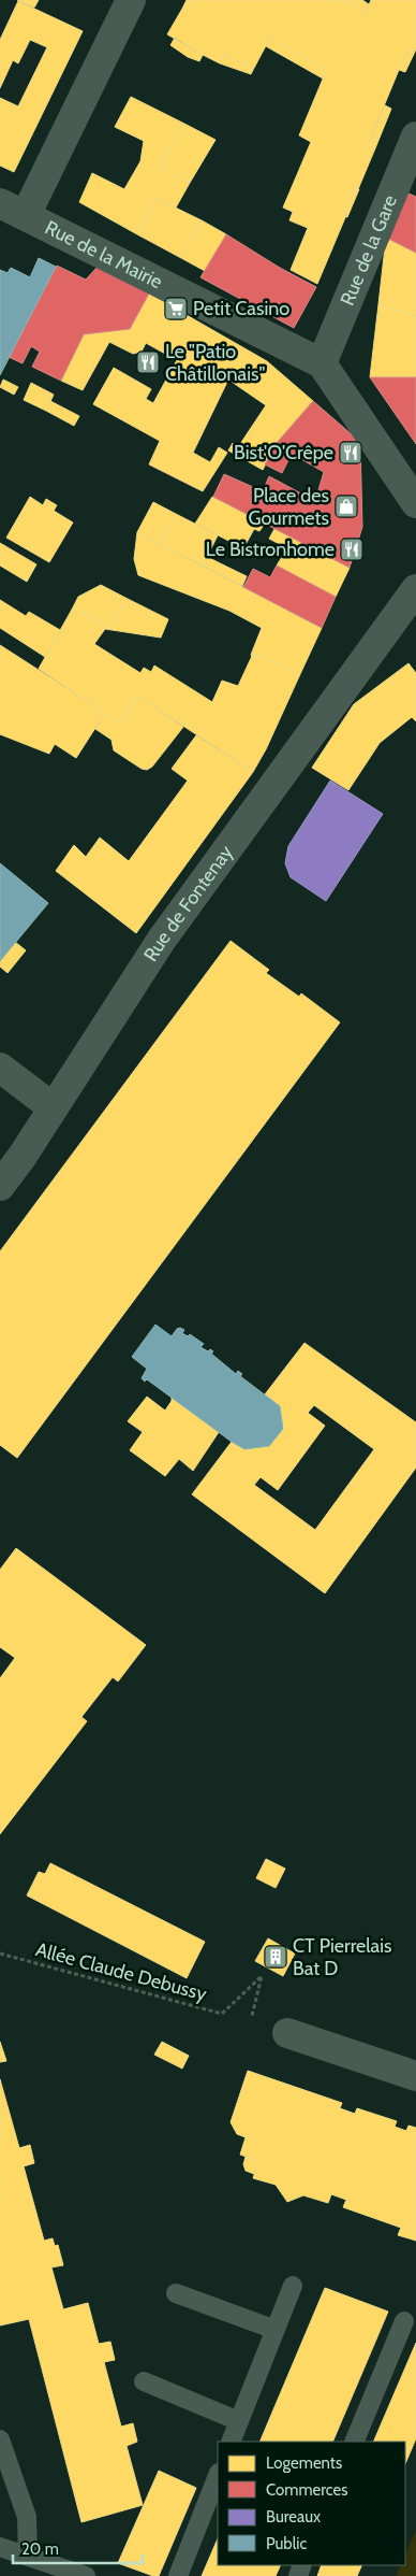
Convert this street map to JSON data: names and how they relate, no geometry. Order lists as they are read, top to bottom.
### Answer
{
  "streets": {
    "street": ["Rue de la Gare", "Rue de la Mairie", "Rue de Fontenay"],
    "path": ["Allée Claude Debussy"]
  },
  "crossings": [
    ["Rue de la Gare", "Rue de la Mairie"]
  ],
  "places": {
    "supermarket": ["Petit Casino"],
    "restaurant": ["Le \"Patio Châtillonais\"", "Bist'O'Crêpe", "Le Bistronhome"],
    "shop": ["Place des Gourmets"],
    "building": ["CT Pierrelais Bat D"]
  },
  "legend": [
    "Logements",
    "Commerces",
    "Bureaux",
    "Public"
  ],
  "scale_bar": "20 m"
}
